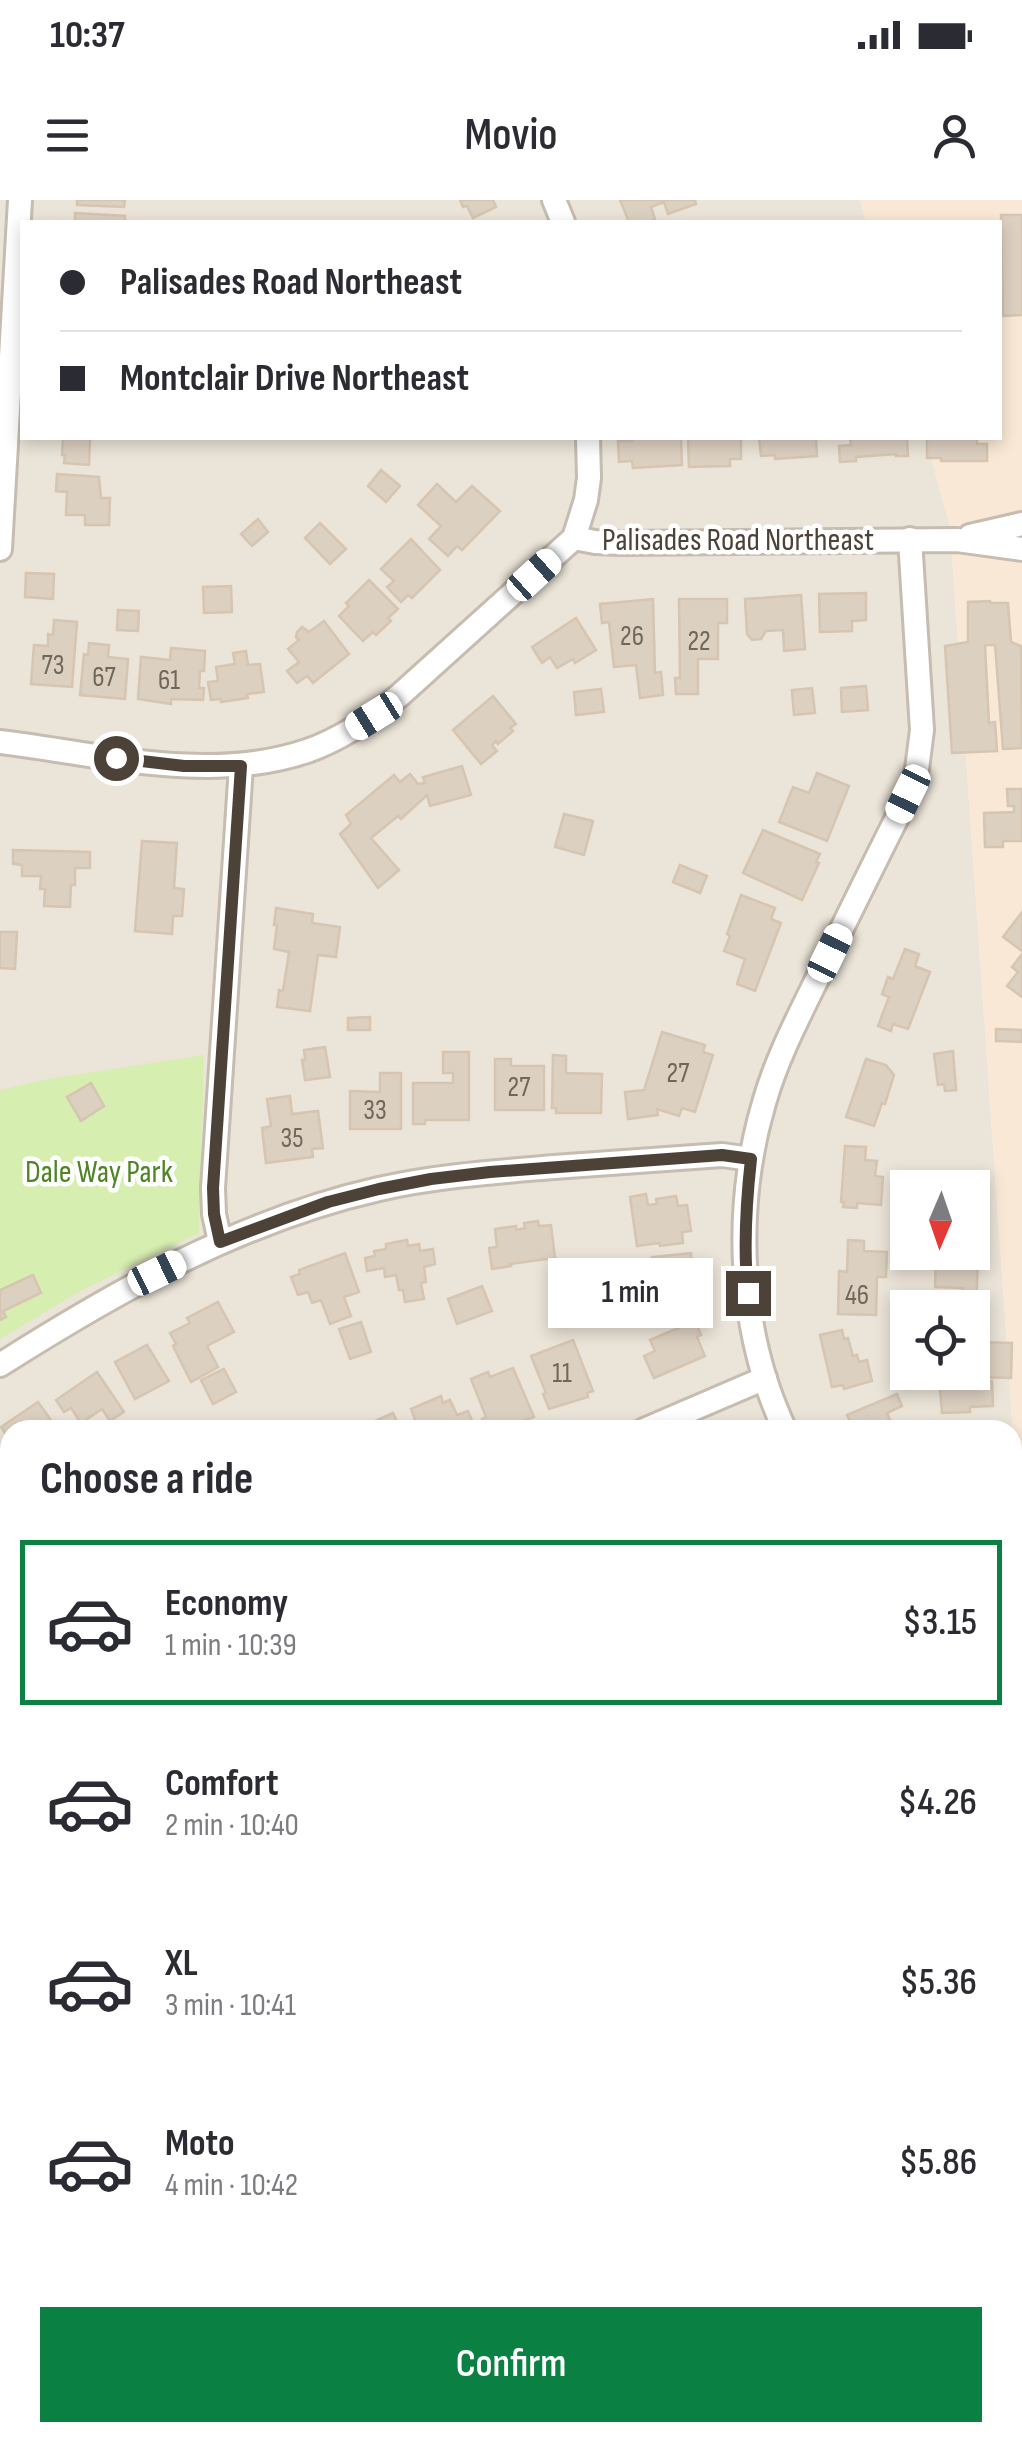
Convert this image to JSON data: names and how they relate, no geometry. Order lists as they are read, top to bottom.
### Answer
{
  "streets": {
    "street": ["Palisades Road Northeast"]
  },
  "parks": ["Dale Way Park"],
  "house_numbers": [
    "26",
    "22",
    "73",
    "67",
    "61",
    "27",
    "27",
    "33",
    "35",
    "46",
    "11"
  ],
  "north": "bottom",
  "page": {
    "status": "10:37",
    "header": "Movio",
    "banner": ["Palisades Road Northeast", "Montclair Drive Northeast"],
    "bubble": "1 min",
    "heading": "Choose a ride",
    "list": [
      {
        "name": "Economy",
        "note": "1 min · 10:39",
        "value": "$3.15"
      },
      {
        "name": "Comfort",
        "note": "2 min · 10:40",
        "value": "$4.26"
      },
      {
        "name": "XL",
        "note": "3 min · 10:41",
        "value": "$5.36"
      },
      {
        "name": "Moto",
        "note": "4 min · 10:42",
        "value": "$5.86"
      }
    ],
    "buttons": "Confirm"
  }
}
